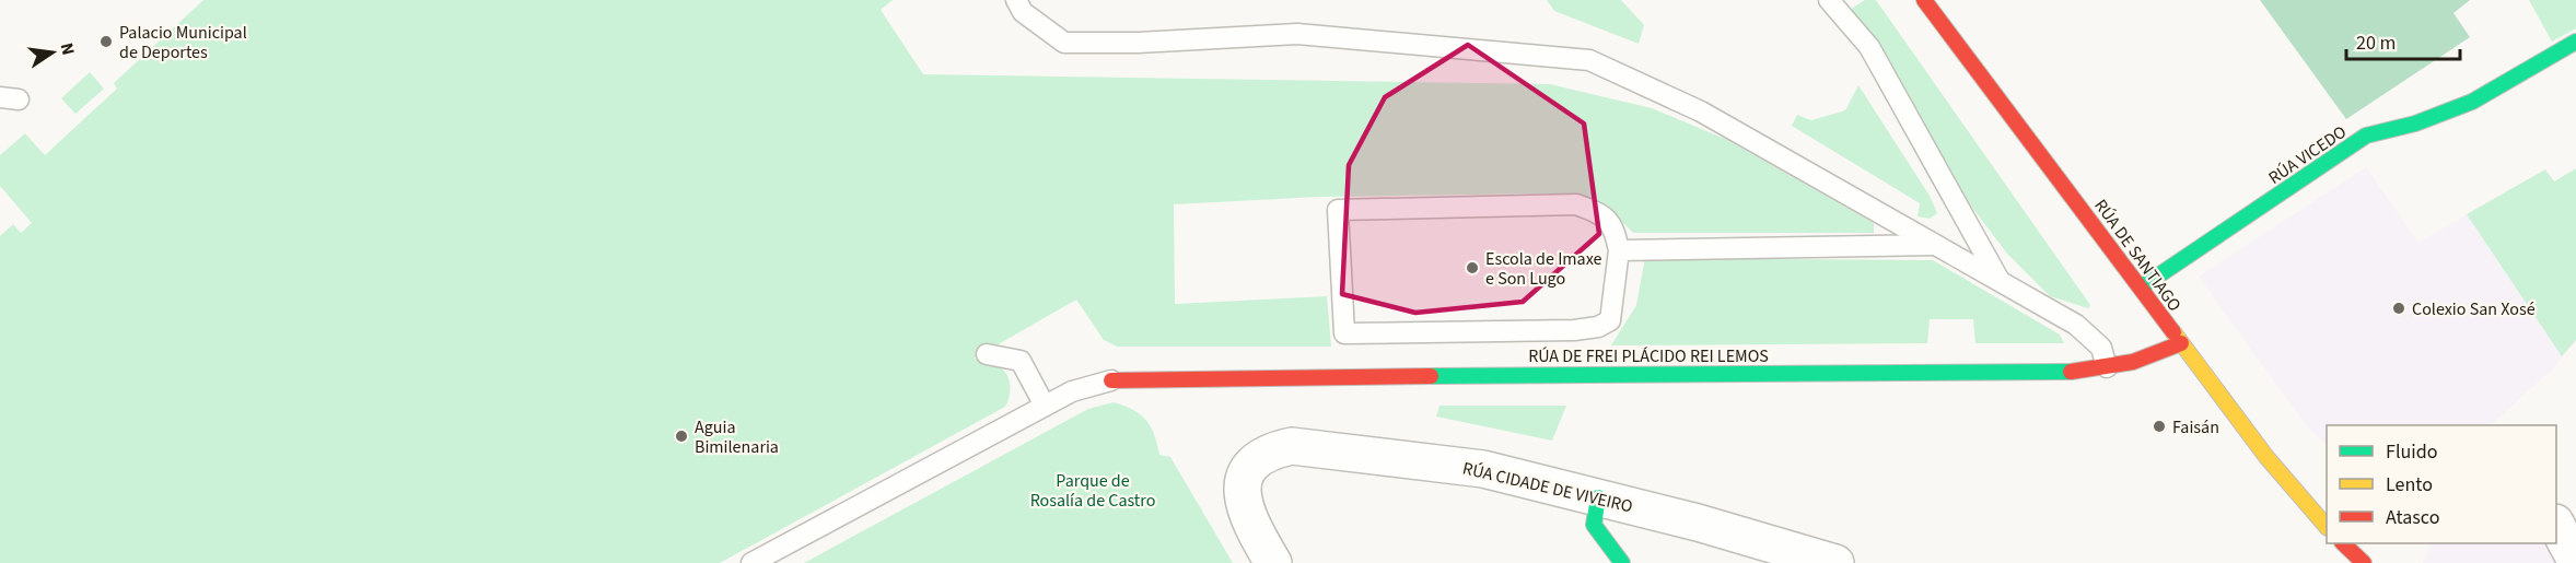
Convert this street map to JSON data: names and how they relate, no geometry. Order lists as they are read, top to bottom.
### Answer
{
  "streets": {
    "street": [
      "RÚA VICEDO",
      "RÚA DE SANTIAGO",
      "RÚA DE FREI PLÁCIDO REI LEMOS",
      "RÚA CIDADE DE VIVEIRO"
    ]
  },
  "crossings": [
    ["RÚA VICEDO", "RÚA DE SANTIAGO"],
    ["RÚA DE SANTIAGO", "RÚA DE FREI PLÁCIDO REI LEMOS"]
  ],
  "parks": ["Parque de Rosalía de Castro"],
  "places": [
    "Palacio Municipal de Deportes",
    "Escola de Imaxe e Son Lugo",
    "Colexio San Xosé",
    "Faisán",
    "Aguia Bimilenaria"
  ],
  "legend": ["Fluido", "Lento", "Atasco"],
  "scale_bar": "20 m",
  "north": "right"
}
